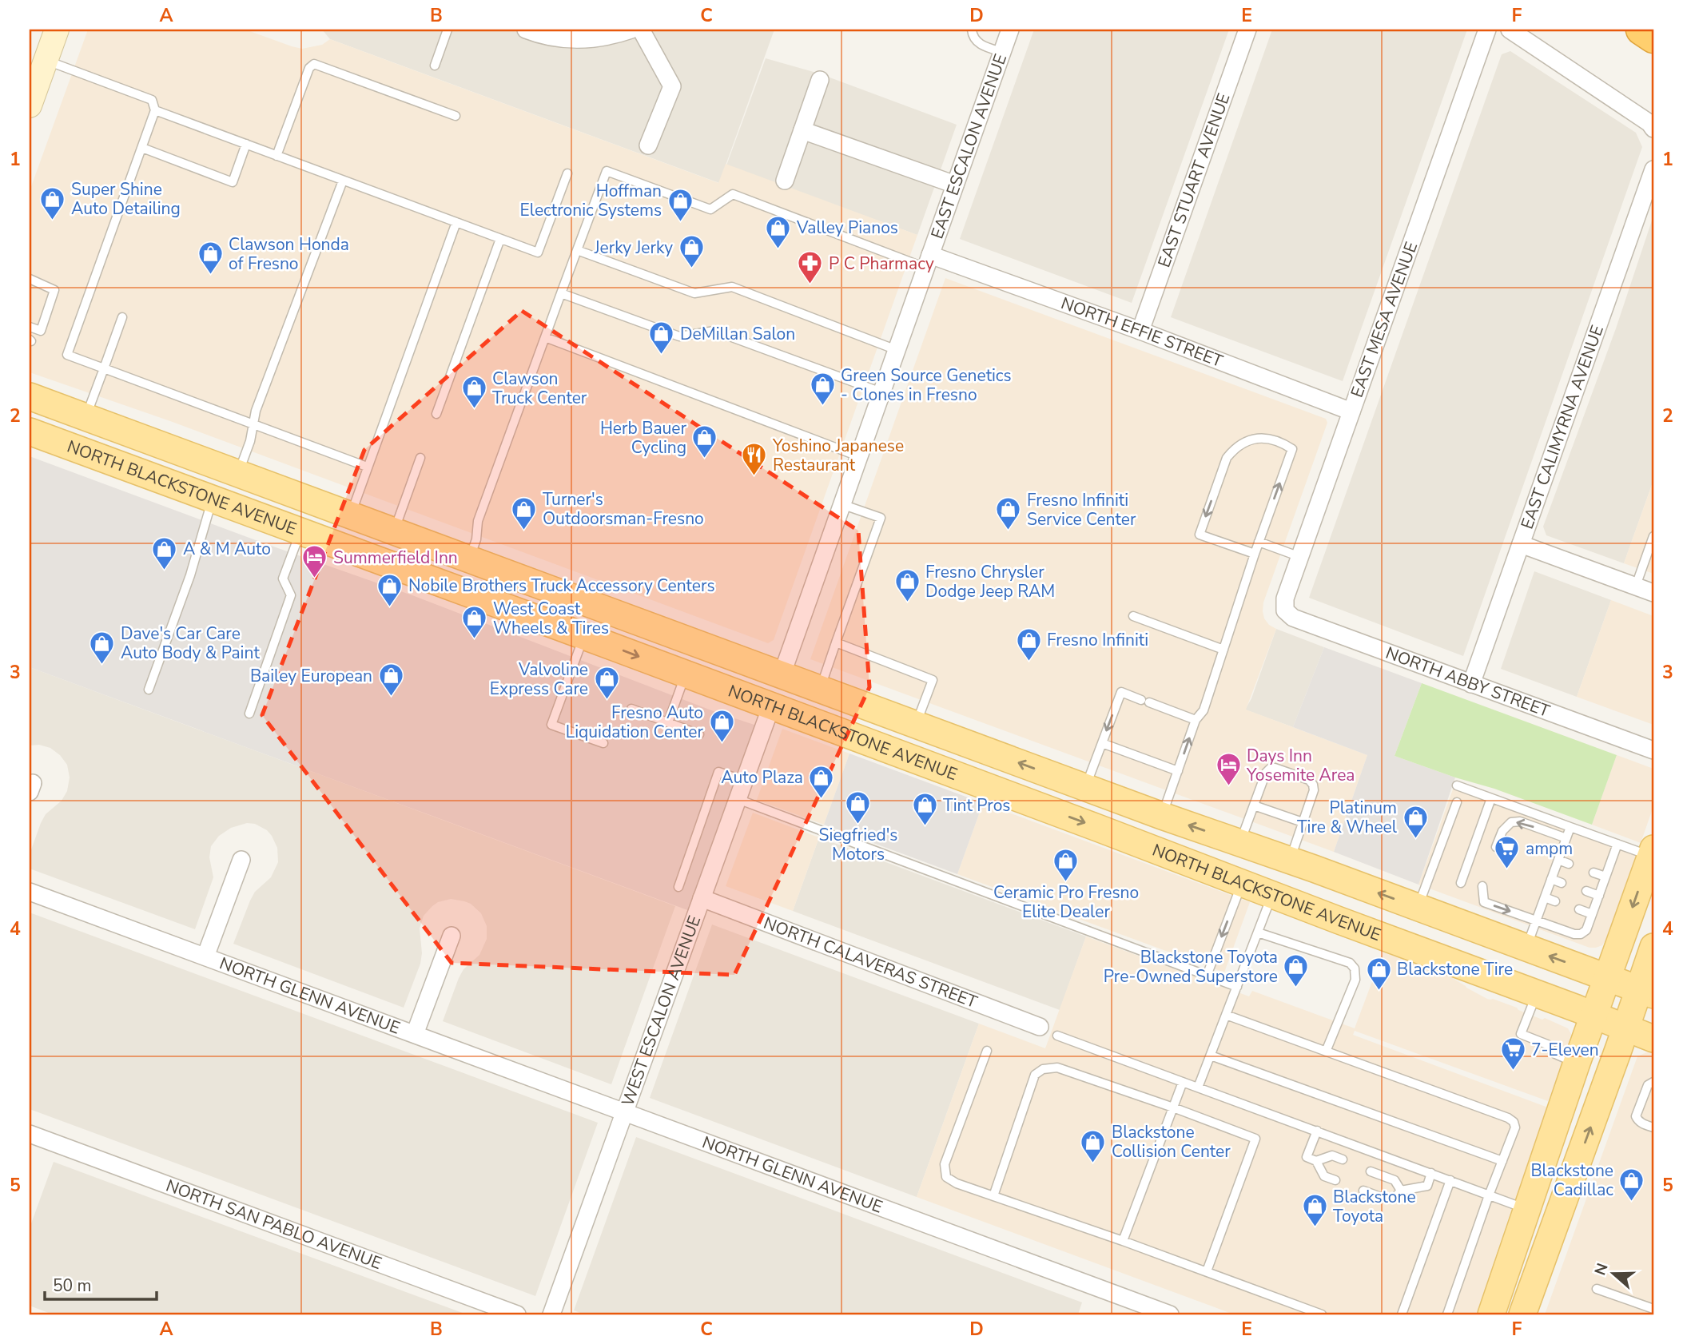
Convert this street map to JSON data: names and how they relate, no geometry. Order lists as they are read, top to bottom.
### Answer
{
  "streets": {
    "main road": ["NORTH BLACKSTONE AVENUE"],
    "street": [
      "EAST ESCALON AVENUE",
      "EAST STUART AVENUE",
      "EAST MESA AVENUE",
      "NORTH EFFIE STREET",
      "EAST CALIMYRNA AVENUE",
      "NORTH ABBY STREET",
      "NORTH CALAVERAS STREET",
      "NORTH GLENN AVENUE",
      "WEST ESCALON AVENUE",
      "NORTH SAN PABLO AVENUE"
    ]
  },
  "crossings": [
    ["EAST ESCALON AVENUE", "NORTH EFFIE STREET"],
    ["EAST ESCALON AVENUE", "NORTH BLACKSTONE AVENUE"],
    ["EAST STUART AVENUE", "NORTH EFFIE STREET"],
    ["EAST MESA AVENUE", "NORTH EFFIE STREET"],
    ["EAST MESA AVENUE", "NORTH ABBY STREET"],
    ["EAST CALIMYRNA AVENUE", "NORTH ABBY STREET"],
    ["NORTH BLACKSTONE AVENUE", "WEST ESCALON AVENUE"],
    ["NORTH CALAVERAS STREET", "WEST ESCALON AVENUE"],
    ["NORTH GLENN AVENUE", "WEST ESCALON AVENUE"]
  ],
  "places": {
    "shop": [
      "Super Shine Auto Detailing",
      "Hoffman Electronic Systems",
      "Valley Pianos",
      "Jerky Jerky",
      "Clawson Honda of Fresno",
      "DeMillan Salon",
      "Green Source Genetics - Clones in Fresno",
      "Clawson Truck Center",
      "Herb Bauer Cycling",
      "Turner's Outdoorsman-Fresno",
      "Fresno Infiniti Service Center",
      "A & M Auto",
      "Fresno Chrysler Dodge Jeep RAM",
      "Nobile Brothers Truck Accessory Centers",
      "West Coast Wheels & Tires",
      "Fresno Infiniti",
      "Dave's Car Care Auto Body & Paint",
      "Bailey European",
      "Valvoline Express Care",
      "Fresno Auto Liquidation Center",
      "Auto Plaza",
      "Siegfried's Motors",
      "Tint Pros",
      "Platinum Tire & Wheel",
      "Ceramic Pro Fresno Elite Dealer",
      "Blackstone Toyota Pre-Owned Superstore",
      "Blackstone Tire",
      "Blackstone Collision Center",
      "Blackstone Cadillac",
      "Blackstone Toyota"
    ],
    "pharmacy": ["P C Pharmacy"],
    "restaurant": ["Yoshino Japanese Restaurant"],
    "hotel": ["Summerfield Inn", "Days Inn Yosemite Area"],
    "supermarket": ["ampm", "7-Eleven"]
  },
  "scale_bar": "50 m",
  "north": "left",
  "grid": {
    "columns": [
      "A",
      "B",
      "C",
      "D",
      "E",
      "F"
    ],
    "rows": [
      "1",
      "2",
      "3",
      "4",
      "5"
    ]
  }
}
